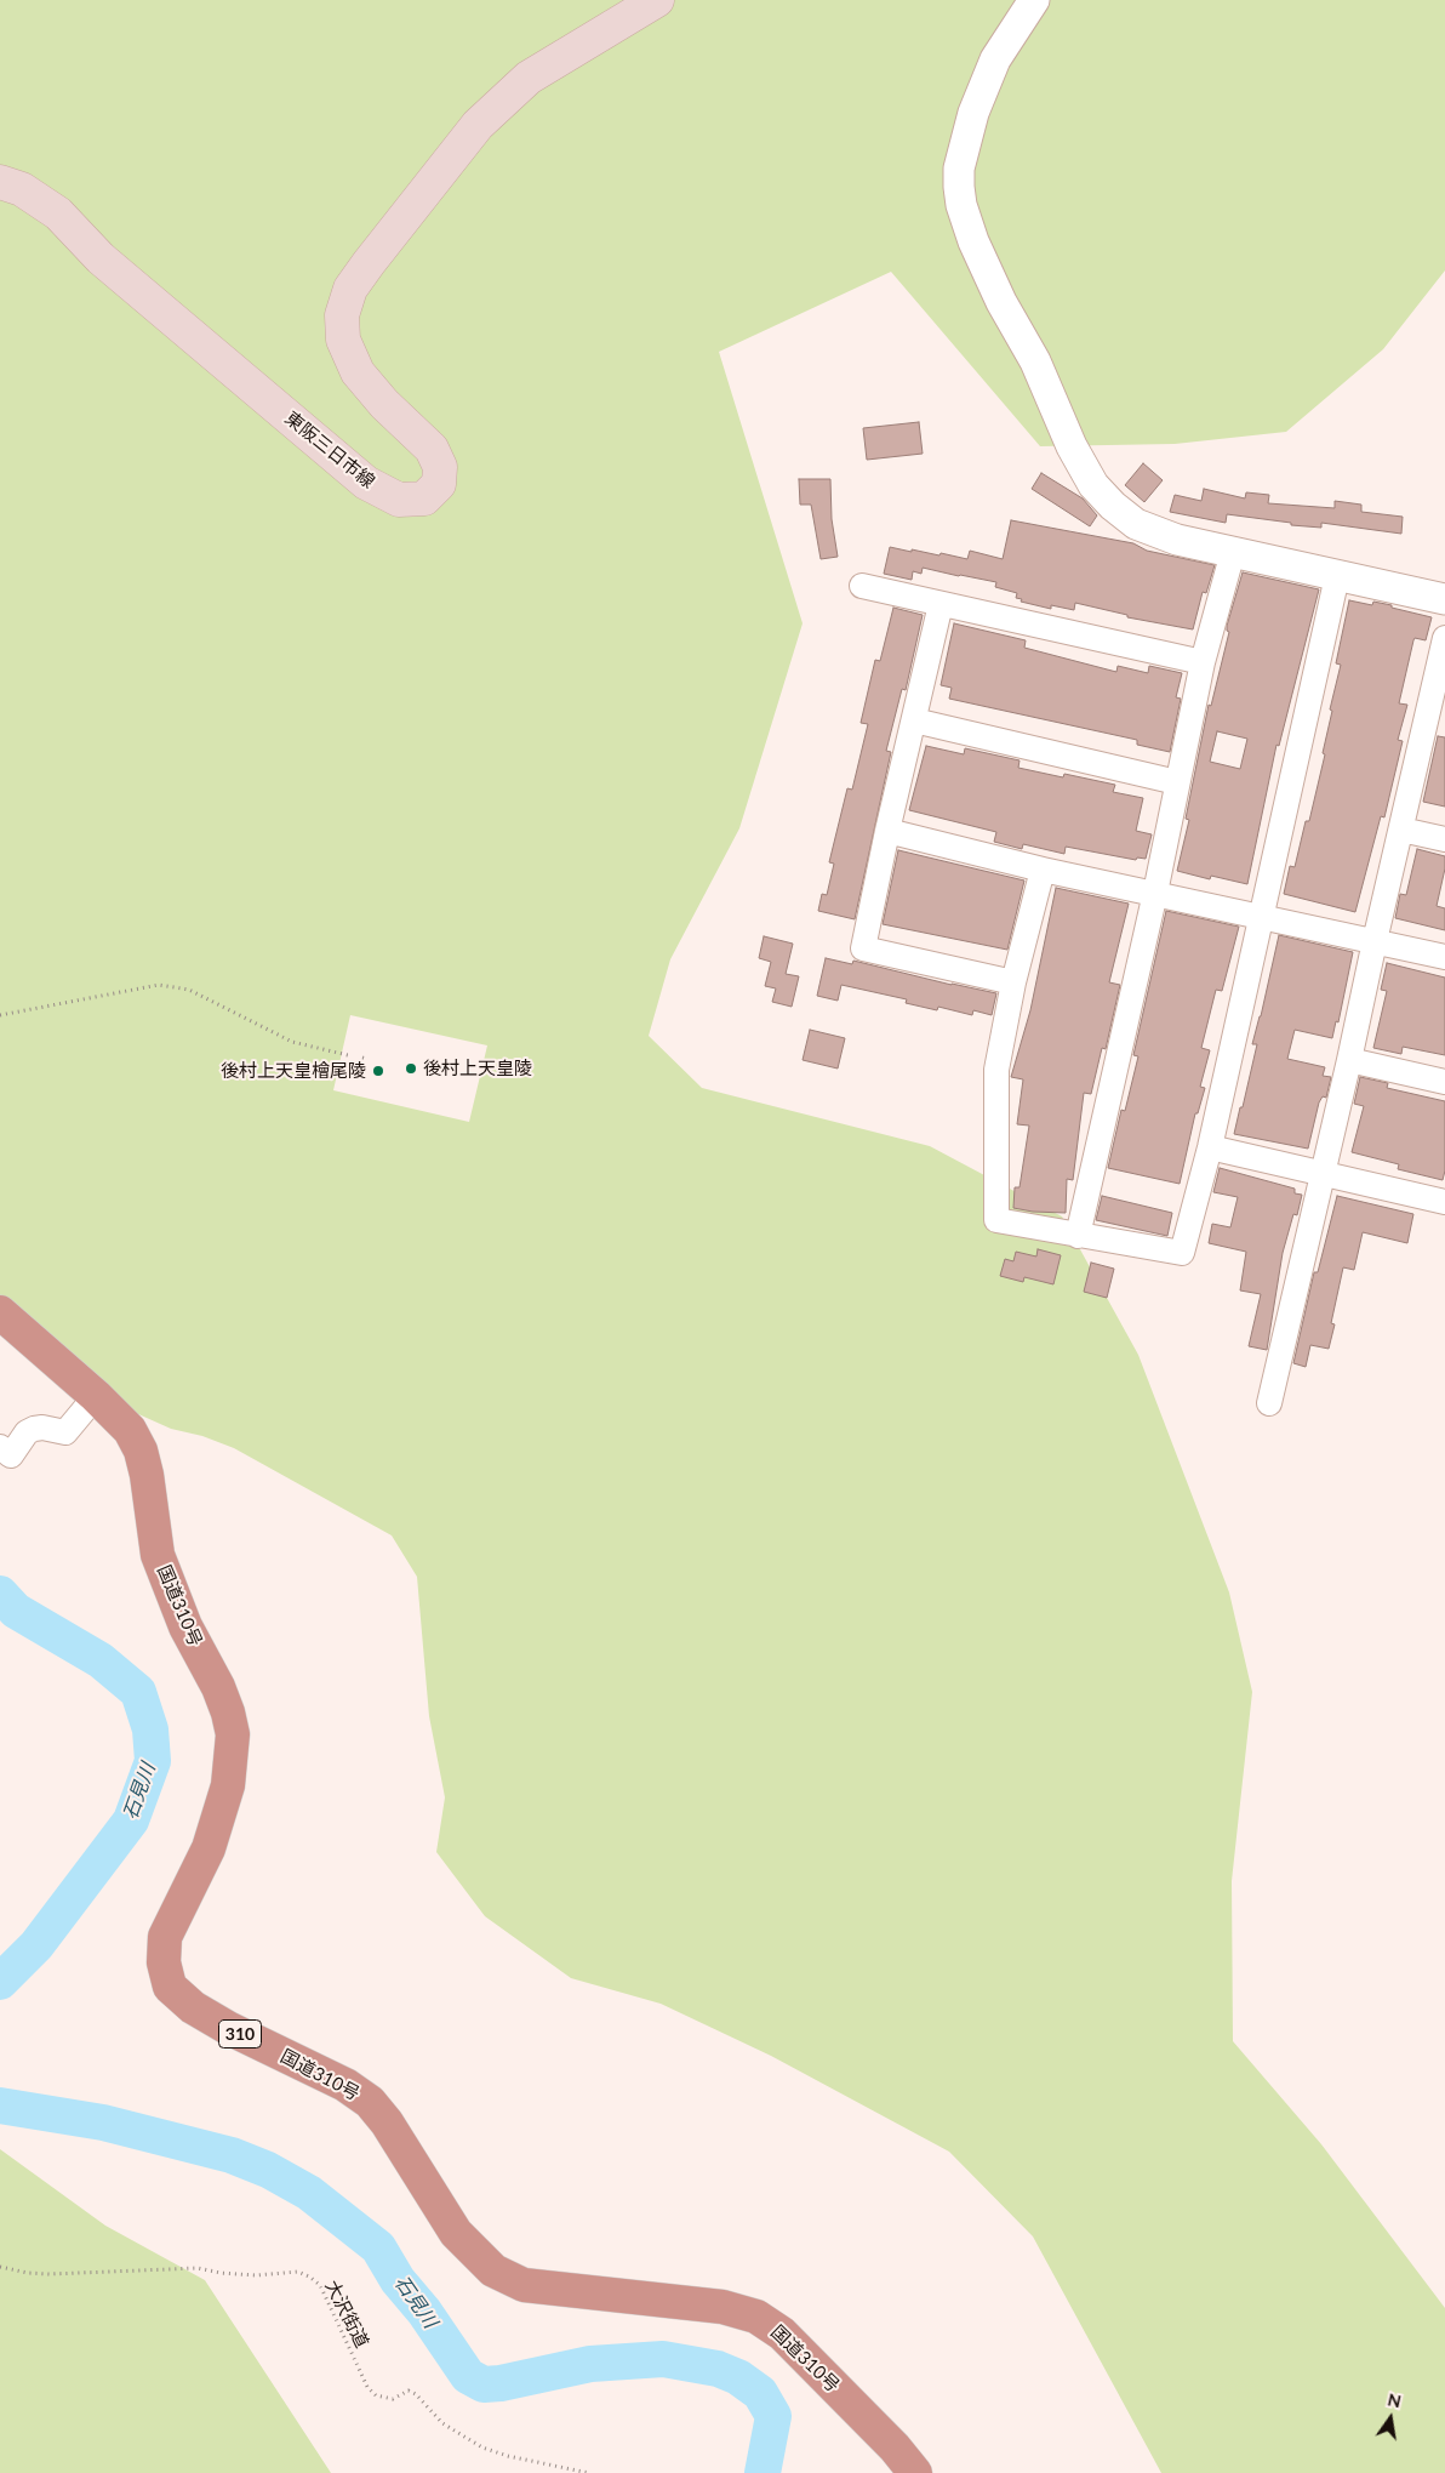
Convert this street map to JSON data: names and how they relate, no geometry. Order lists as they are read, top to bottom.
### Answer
{
  "streets": {
    "highway": ["国道310号", "310"],
    "main road": ["東阪三日市線"],
    "path": ["大沢街道"]
  },
  "water": ["石見川"],
  "places": ["後村上天皇陵", "後村上天皇檜尾陵"],
  "north": "top"
}
